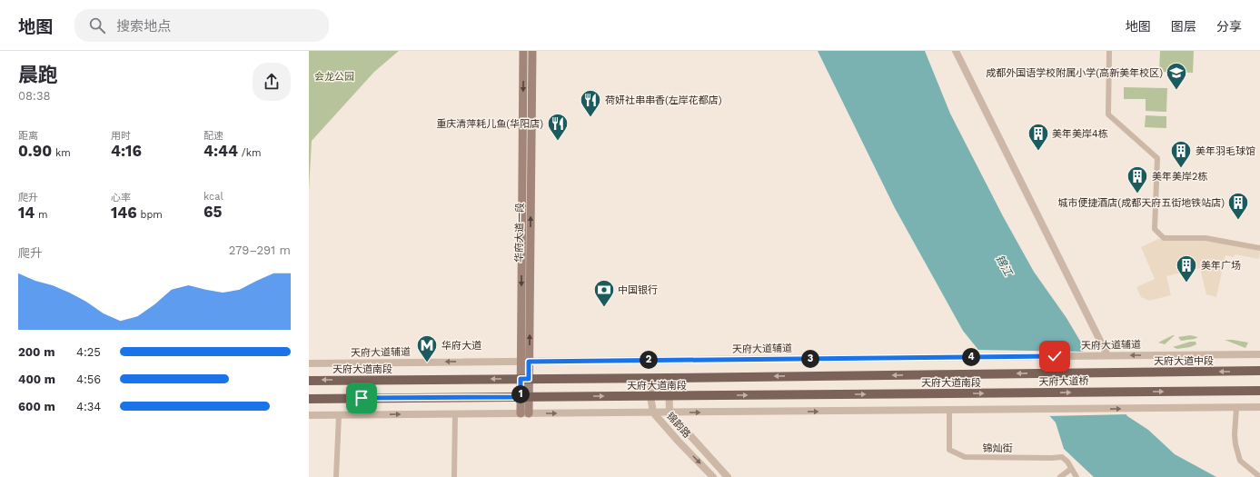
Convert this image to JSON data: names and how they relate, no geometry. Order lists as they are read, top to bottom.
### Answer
{
  "streets": {
    "main road": [
      "华府大道一段",
      "天府大道中段",
      "天府大道南段",
      "天府大道桥"
    ],
    "street": ["天府大道辅道", "锦韵路", "锦灿街"]
  },
  "crossings": [
    ["华府大道一段", "天府大道辅道"],
    ["华府大道一段", "天府大道南段"],
    ["天府大道中段", "天府大道南段"],
    ["天府大道南段", "天府大道桥"],
    ["天府大道南段", "锦韵路"]
  ],
  "one_way": ["天府大道中段", "天府大道桥"],
  "water": ["锦江"],
  "parks": ["会龙公园"],
  "places": {
    "school or university": ["成都外国语学校附属小学(高新美年校区)"],
    "restaurant": ["荷妍社串串香(左岸花都店)", "重庆清萍耗儿鱼(华阳店)"],
    "building": [
      "美年美岸4栋",
      "美年羽毛球馆",
      "美年美岸2栋",
      "城市便捷酒店(成都天府五街地铁站店)",
      "美年广场"
    ],
    "bank": ["中国银行"],
    "metro station": ["华府大道"]
  },
  "page": {
    "header": "地图",
    "search": "搜索地点",
    "nav": ["地图", "图层", "分享"],
    "heading": ["晨跑", "08:38"],
    "stats": [
      ["距离", "0.90 km"],
      ["用时", "4:16"],
      ["配速", "4:44 /km"],
      ["爬升", "14 m"],
      ["心率", "146 bpm"],
      ["kcal", "65"]
    ],
    "chart": ["爬升", "279–291 m"],
    "list": [
      {
        "name": "200 m",
        "note": "4:25"
      },
      {
        "name": "400 m",
        "note": "4:56"
      },
      {
        "name": "600 m",
        "note": "4:34"
      }
    ],
    "pins": [
      "4",
      "3",
      "2",
      "1"
    ]
  }
}
